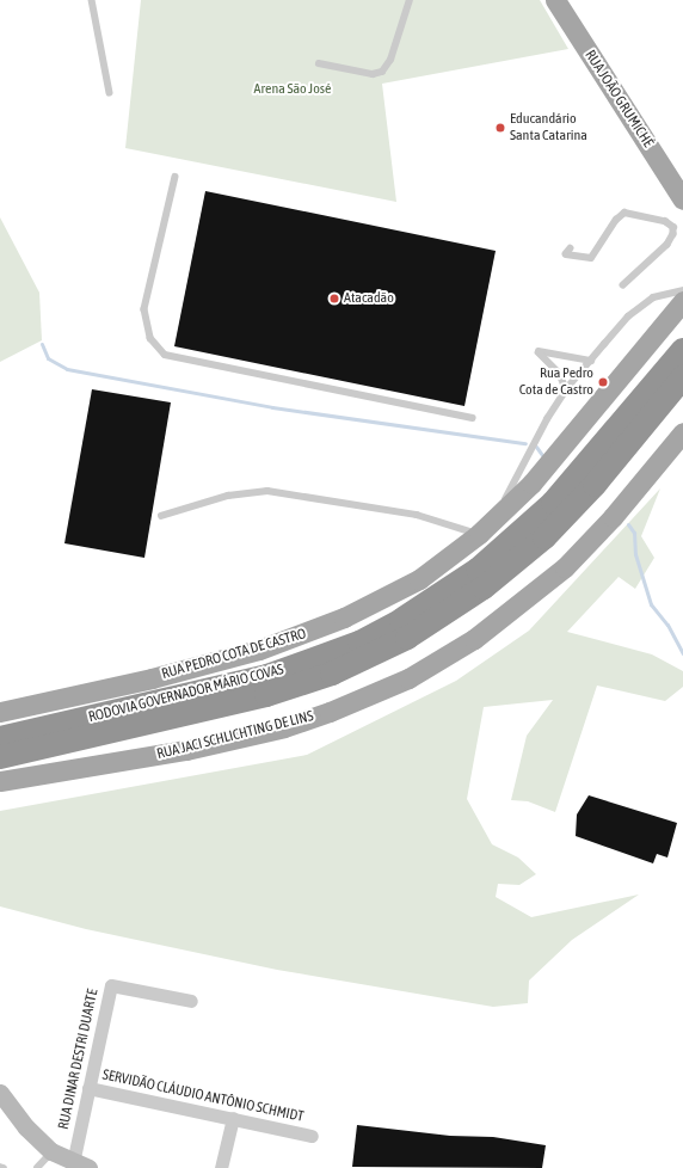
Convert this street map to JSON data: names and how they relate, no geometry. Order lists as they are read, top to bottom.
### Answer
{
  "streets": {
    "highway": ["RODOVIA GOVERNADOR MÁRIO COVAS"],
    "main road": ["RUA JOÃO GRUMICHÉ", "RUA PEDRO COTA DE CASTRO", "RUA JACI SCHLICHTING DE LINS"],
    "street": ["RUA DINAR DESTRI DUARTE", "SERVIDÃO CLÁUDIO ANTÔNIO SCHMIDT"]
  },
  "crossings": [
    ["RUA DINAR DESTRI DUARTE", "SERVIDÃO CLÁUDIO ANTÔNIO SCHMIDT"]
  ],
  "parks": ["Arena São José"],
  "places": ["Educandário Santa Catarina", "Atacadão", "Rua Pedro Cota de Castro"]
}
